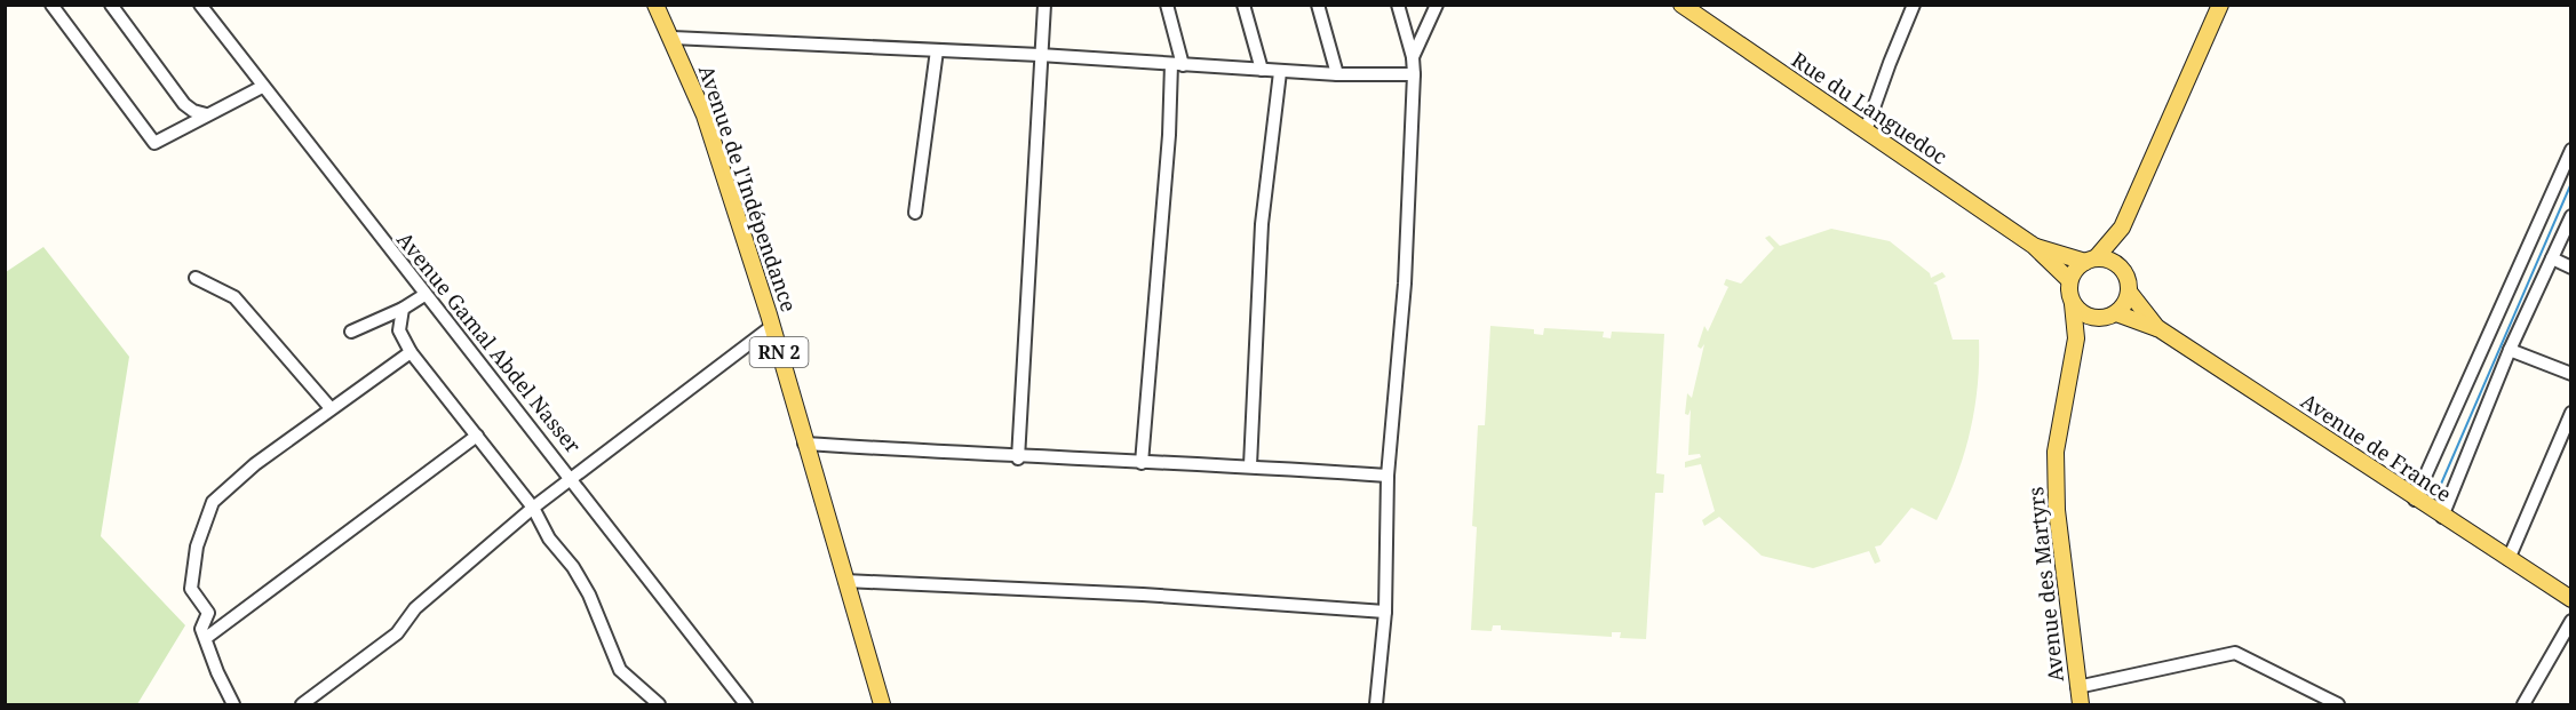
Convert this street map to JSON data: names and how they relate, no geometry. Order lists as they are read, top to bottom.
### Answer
{
  "streets": {
    "main road": [
      "Rue du Languedoc",
      "Avenue de l'Indépendance",
      "RN 2",
      "Avenue de France",
      "Avenue des Martyrs"
    ],
    "street": ["Avenue Gamal Abdel Nasser"]
  },
  "crossings": [
    ["Rue du Languedoc", "Avenue de France"],
    ["Rue du Languedoc", "Avenue des Martyrs"],
    ["Avenue de France", "Avenue des Martyrs"]
  ]
}
